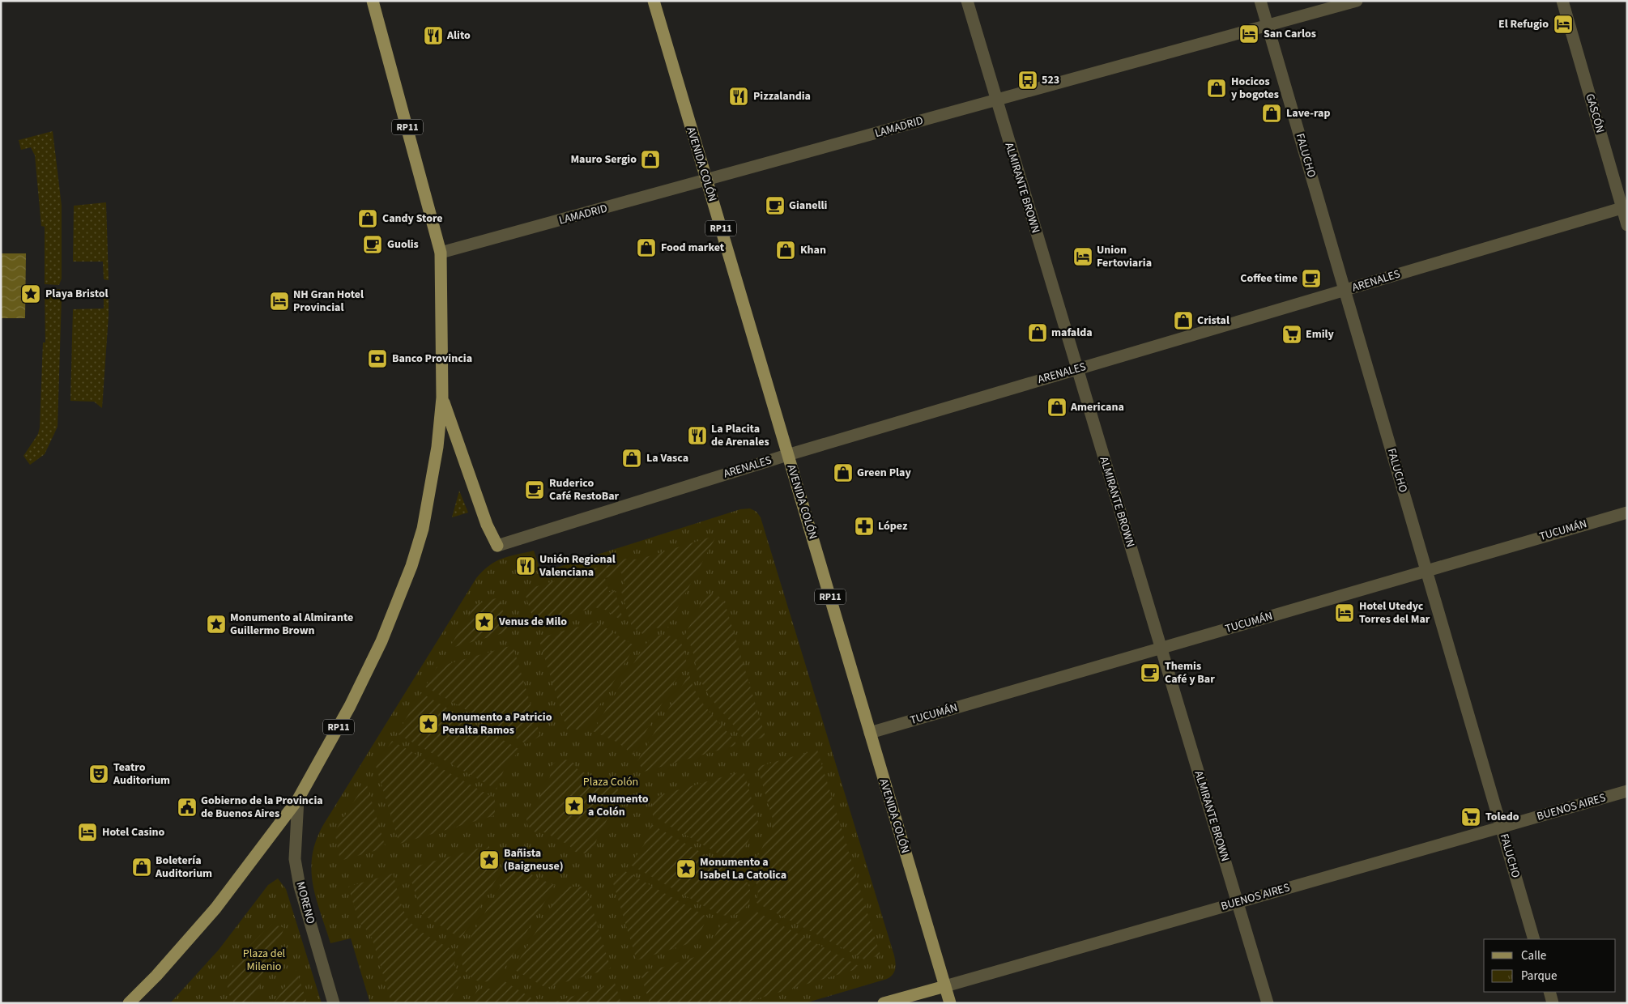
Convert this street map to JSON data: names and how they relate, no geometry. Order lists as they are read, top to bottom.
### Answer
{
  "streets": {
    "main road": ["RP11", "AVENIDA COLÓN", "BUENOS AIRES"],
    "street": [
      "GASCÓN",
      "LAMADRID",
      "FALUCHO",
      "ALMIRANTE BROWN",
      "ARENALES",
      "TUCUMÁN",
      "MORENO"
    ]
  },
  "crossings": [
    ["GASCÓN", "ARENALES"],
    ["RP11", "LAMADRID"],
    ["RP11", "ARENALES"],
    ["RP11", "MORENO"],
    ["LAMADRID", "FALUCHO"],
    ["LAMADRID", "AVENIDA COLÓN"],
    ["LAMADRID", "ALMIRANTE BROWN"],
    ["FALUCHO", "ARENALES"],
    ["FALUCHO", "TUCUMÁN"],
    ["FALUCHO", "BUENOS AIRES"],
    ["AVENIDA COLÓN", "ARENALES"],
    ["AVENIDA COLÓN", "TUCUMÁN"],
    ["AVENIDA COLÓN", "BUENOS AIRES"],
    ["ALMIRANTE BROWN", "ARENALES"],
    ["ALMIRANTE BROWN", "TUCUMÁN"],
    ["ALMIRANTE BROWN", "BUENOS AIRES"]
  ],
  "parks": ["Plaza Colón", "Plaza del Milenio"],
  "places": {
    "hotel": [
      "El Refugio",
      "San Carlos",
      "Union Fertoviaria",
      "NH Gran Hotel Provincial",
      "Hotel Utedyc Torres del Mar",
      "Hotel Casino"
    ],
    "restaurant": [
      "Alito",
      "Pizzalandia",
      "La Placita de Arenales",
      "Unión Regional Valenciana"
    ],
    "bus stop": ["523"],
    "shop": [
      "Hocicos y bogotes",
      "Lave-rap",
      "Mauro Sergio",
      "Candy Store",
      "Food market",
      "Khan",
      "Cristal",
      "mafalda",
      "Americana",
      "La Vasca",
      "Green Play",
      "Boletería Auditorium"
    ],
    "cafe": [
      "Gianelli",
      "Guolis",
      "Coffee time",
      "Ruderico Café RestoBar",
      "Themis Café y Bar"
    ],
    "place": [
      "Playa Bristol",
      "Venus de Milo",
      "Monumento al Almirante Guillermo Brown",
      "Monumento a Patricio Peralta Ramos",
      "Monumento a Colón",
      "Bañista (Baigneuse)",
      "Monumento a Isabel La Catolica"
    ],
    "supermarket": ["Emily", "Toledo"],
    "bank": ["Banco Provincia"],
    "pharmacy": ["López"],
    "theatre": ["Teatro Auditorium"],
    "public building": ["Gobierno de la Provincia de Buenos Aires"]
  },
  "legend": ["Calle", "Parque"]
}
